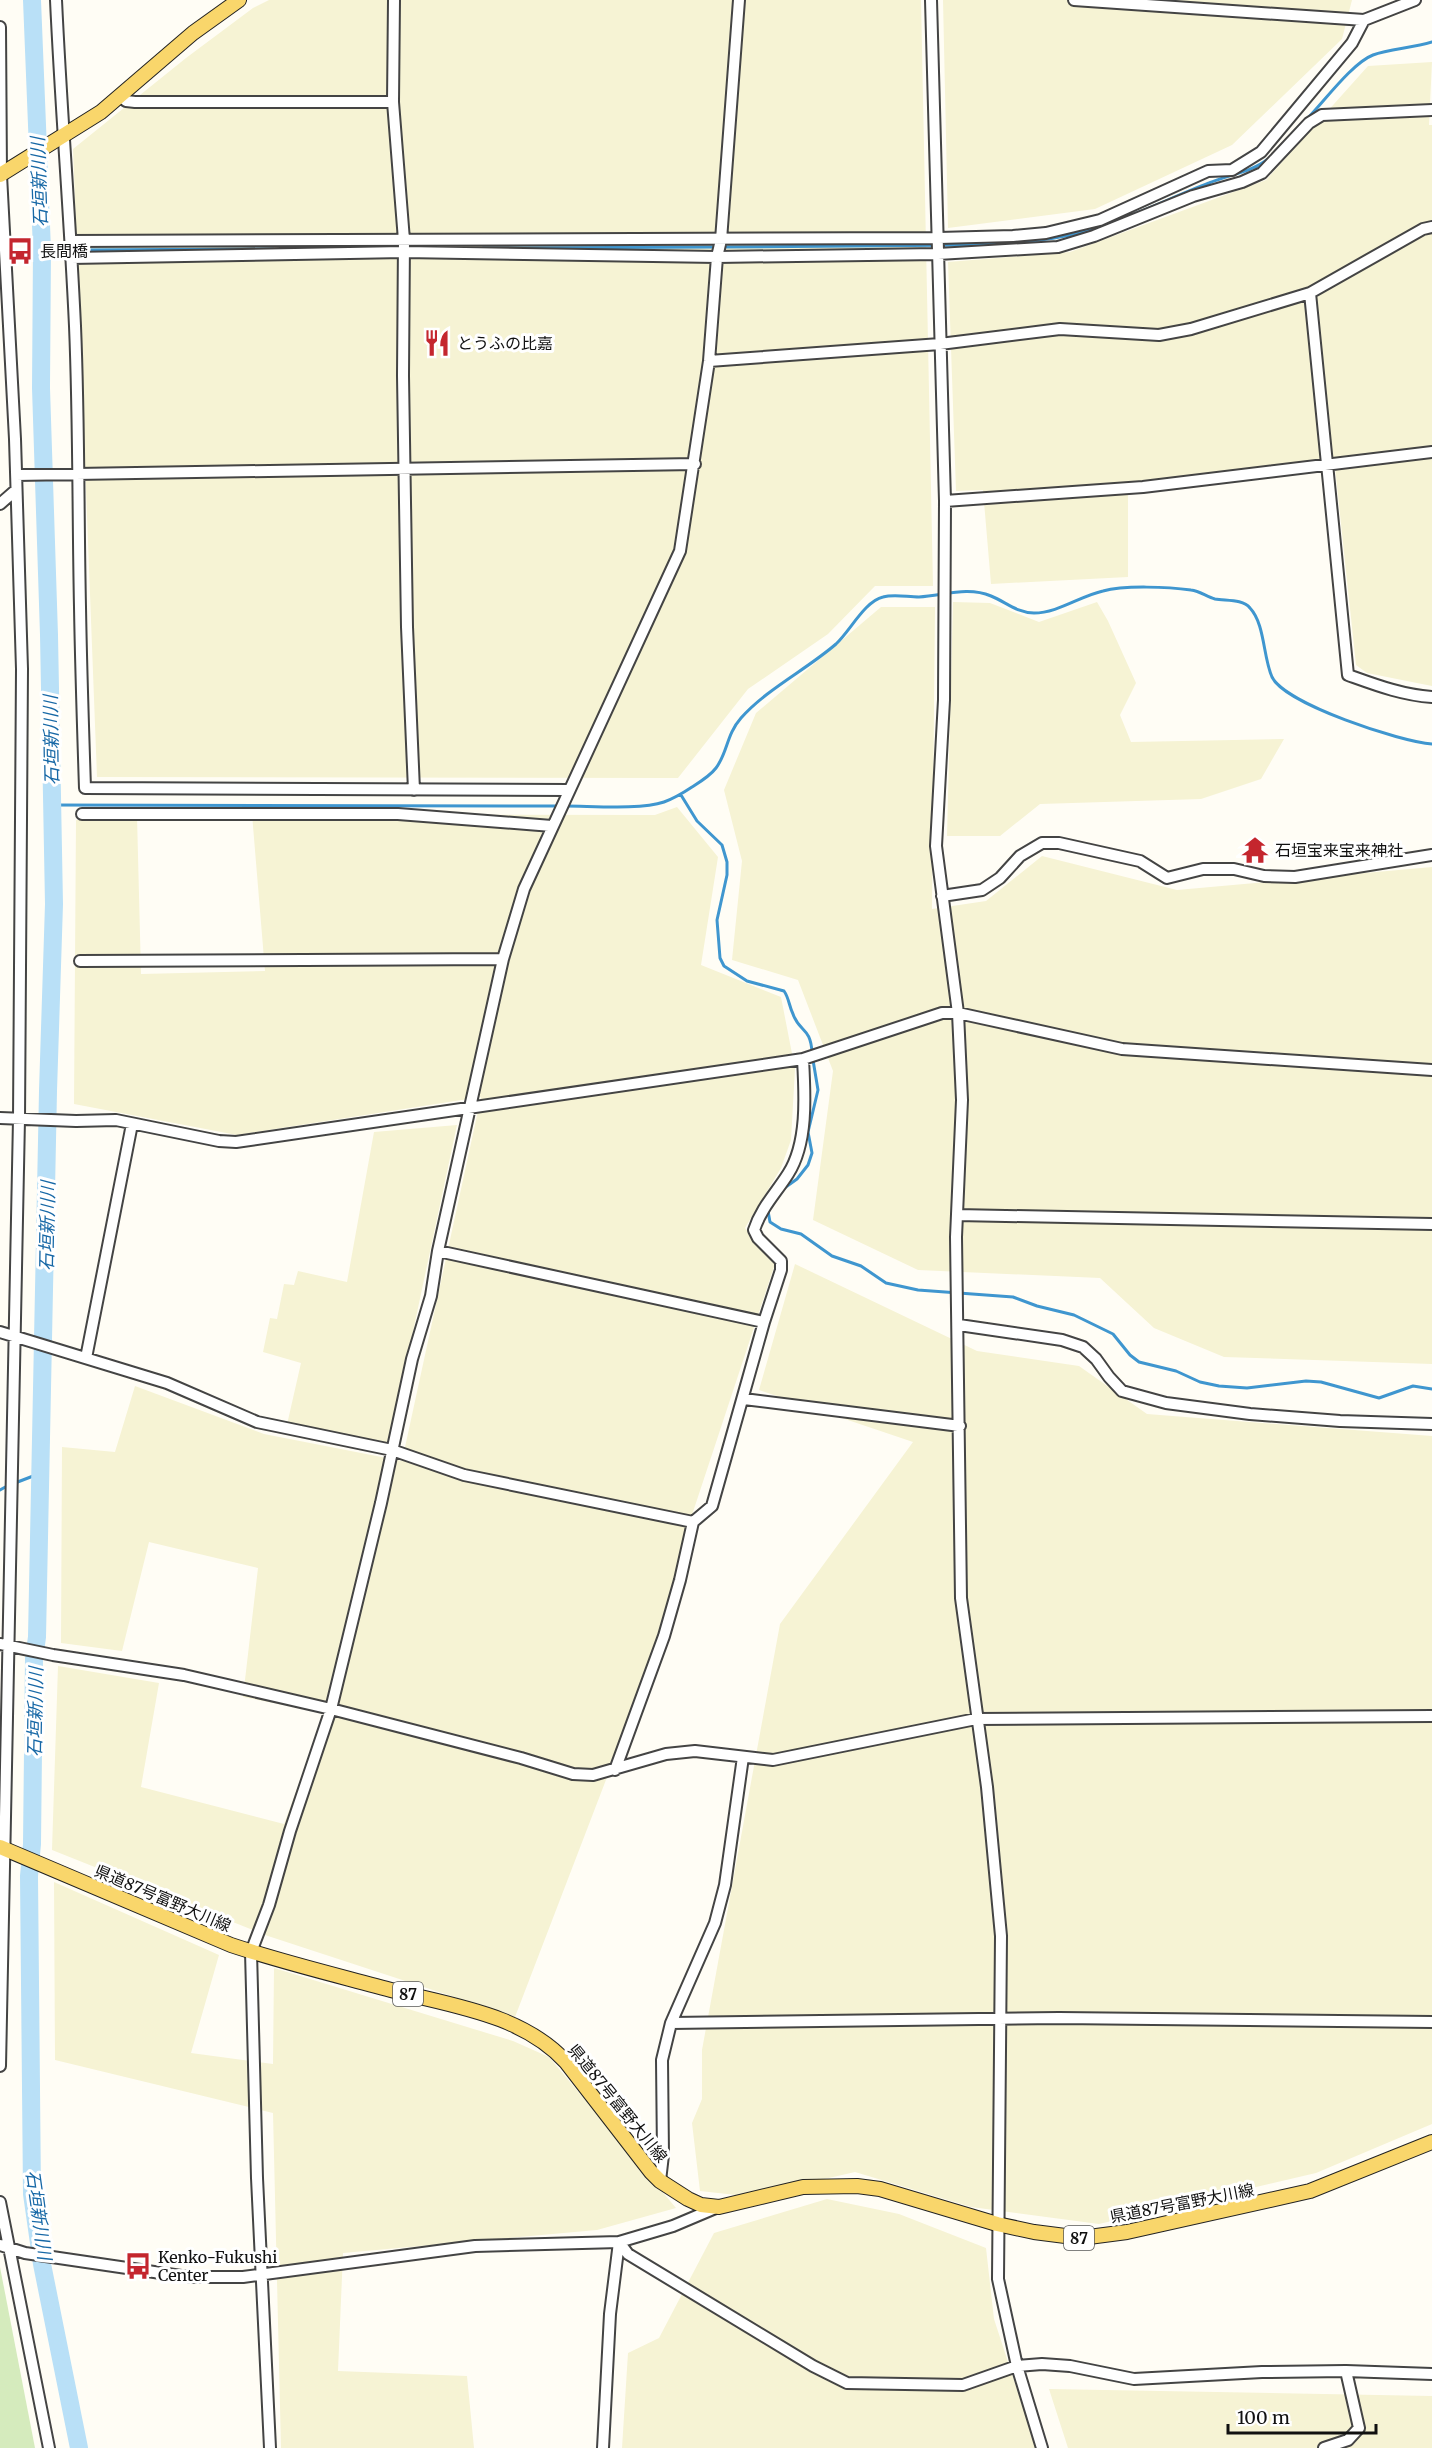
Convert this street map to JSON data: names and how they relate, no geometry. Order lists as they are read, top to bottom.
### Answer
{
  "streets": {
    "main road": ["県道87号富野大川線", "87"]
  },
  "water": ["石垣新川川"],
  "places": {
    "bus stop": ["長間橋", "Kenko-Fukushi Center"],
    "restaurant": ["とうふの比嘉"],
    "temple": ["石垣宝来宝来神社"]
  },
  "scale_bar": "100 m"
}
